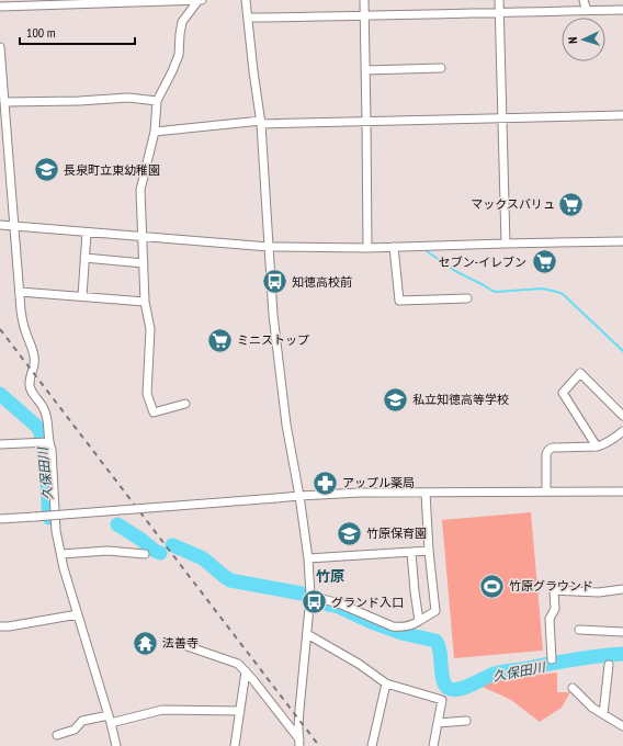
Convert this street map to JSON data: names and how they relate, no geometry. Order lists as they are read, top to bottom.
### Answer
{
  "districts": ["竹原"],
  "water": ["久保田川"],
  "places": {
    "school or university": ["長泉町立東幼稚園", "私立知徳高等学校", "竹原保育園"],
    "supermarket": ["マックスバリュ", "セブン-イレブン", "ミニストップ"],
    "bus stop": ["知徳高校前", "グランド入口"],
    "pharmacy": ["アップル薬局"],
    "sports": ["竹原グラウンド"],
    "temple": ["法善寺"]
  },
  "scale_bar": "100 m",
  "north": "left"
}
